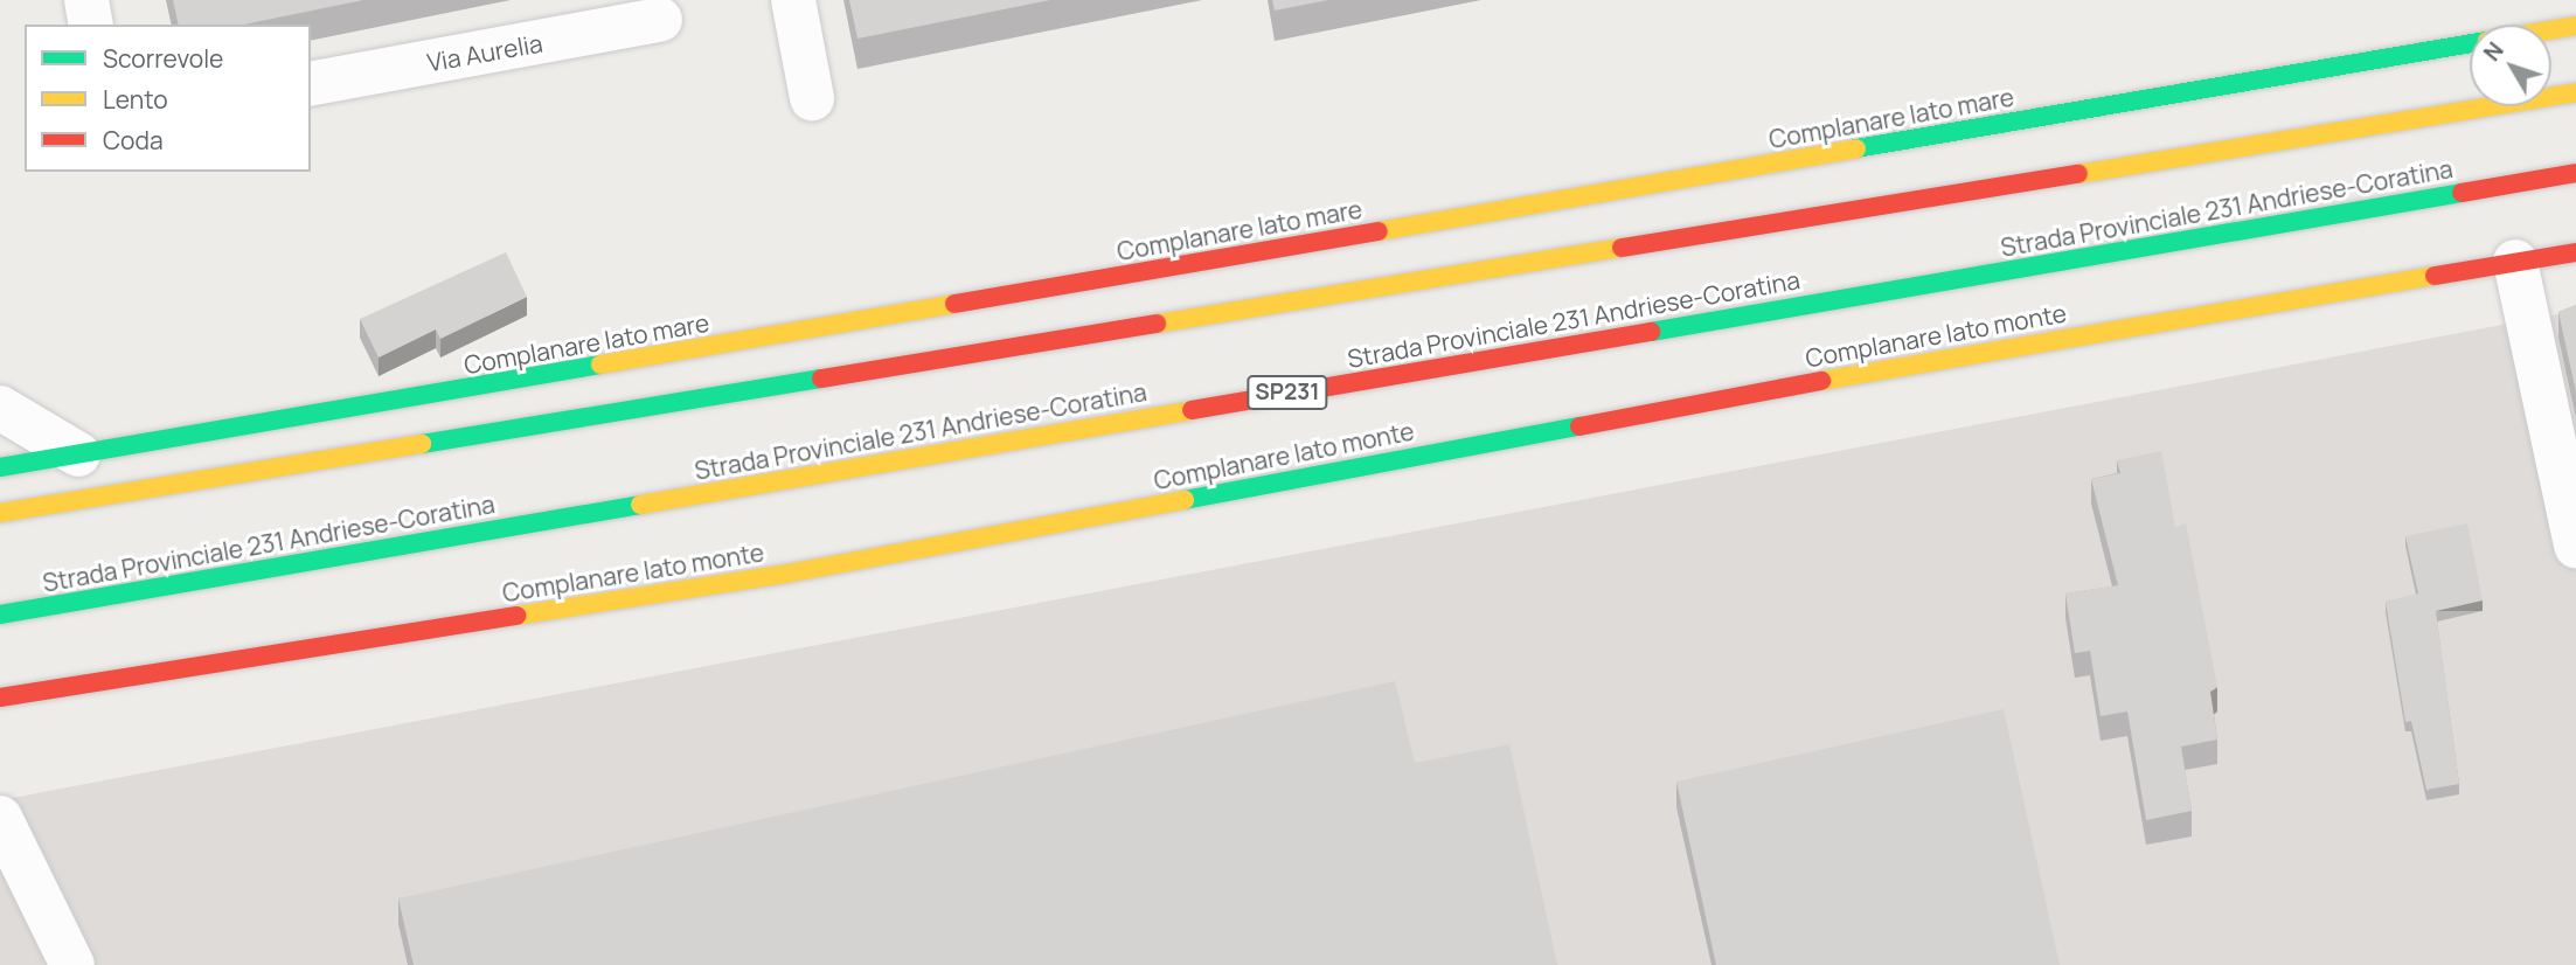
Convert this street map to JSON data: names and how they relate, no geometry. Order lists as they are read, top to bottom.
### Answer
{
  "streets": {
    "main road": [
      "Complanare lato mare",
      "Strada Provinciale 231 Andriese-Coratina",
      "Complanare lato monte",
      "SP231"
    ],
    "street": ["Via Aurelia"]
  },
  "legend": ["Scorrevole", "Lento", "Coda"],
  "north": "top left"
}
